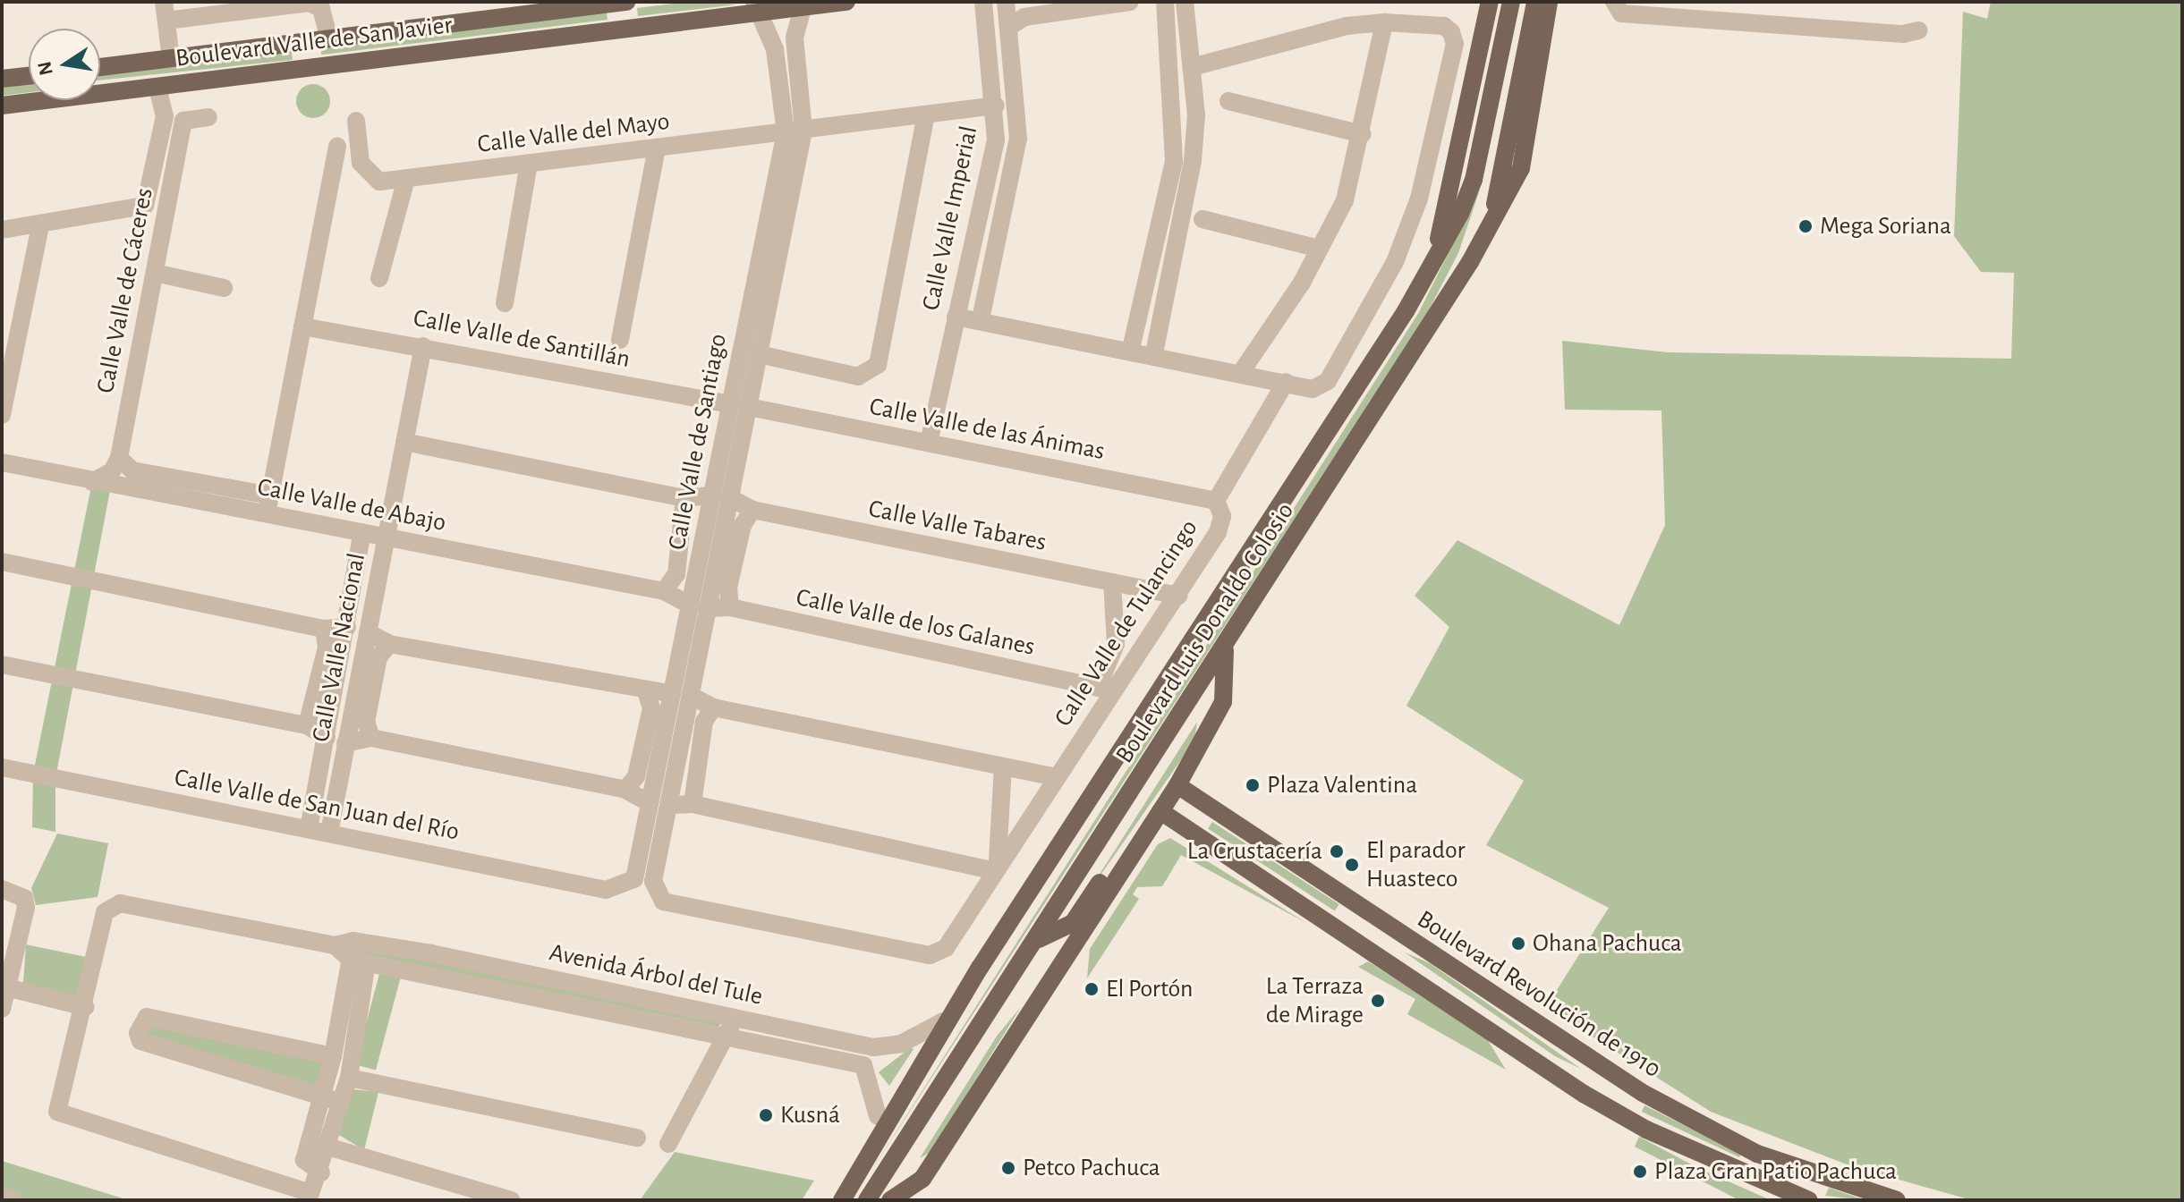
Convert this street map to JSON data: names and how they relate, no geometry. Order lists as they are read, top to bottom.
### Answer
{
  "streets": {
    "main road": ["Boulevard Valle de San Javier", "Boulevard Luis Donaldo Colosio", "Boulevard Revolución de 1910"],
    "street": [
      "Calle Valle del Mayo",
      "Calle Valle Imperial",
      "Calle Valle de Cáceres",
      "Calle Valle de Santillán",
      "Calle Valle de las Ánimas",
      "Calle Valle de Santiago",
      "Calle Valle de Abajo",
      "Calle Valle Tabares",
      "Calle Valle de los Galanes",
      "Calle Valle de Tulancingo",
      "Calle Valle Nacional",
      "Calle Valle de San Juan del Río",
      "Avenida Árbol del Tule"
    ]
  },
  "crossings": [
    ["Boulevard Valle de San Javier", "Calle Valle de Cáceres"],
    ["Boulevard Valle de San Javier", "Calle Valle de Santiago"],
    ["Calle Valle del Mayo", "Calle Valle Imperial"],
    ["Calle Valle del Mayo", "Calle Valle de Santiago"],
    ["Calle Valle Imperial", "Calle Valle de las Ánimas"],
    ["Calle Valle de Cáceres", "Calle Valle de Abajo"],
    ["Calle Valle de Santillán", "Calle Valle de las Ánimas"],
    ["Calle Valle de Santillán", "Calle Valle de Santiago"],
    ["Calle Valle de Santillán", "Calle Valle Nacional"],
    ["Calle Valle de las Ánimas", "Calle Valle de Santiago"],
    ["Calle Valle de las Ánimas", "Calle Valle de Tulancingo"],
    ["Calle Valle de Santiago", "Calle Valle de Abajo"],
    ["Calle Valle de Santiago", "Calle Valle Tabares"],
    ["Calle Valle de Santiago", "Calle Valle de los Galanes"],
    ["Calle Valle de Santiago", "Calle Valle de Tulancingo"],
    ["Calle Valle de Santiago", "Calle Valle de San Juan del Río"],
    ["Calle Valle de Abajo", "Calle Valle de los Galanes"],
    ["Calle Valle de Abajo", "Calle Valle Nacional"],
    ["Calle Valle Tabares", "Calle Valle de Tulancingo"],
    ["Calle Valle de los Galanes", "Calle Valle de Tulancingo"],
    ["Boulevard Luis Donaldo Colosio", "Avenida Árbol del Tule"],
    ["Calle Valle Nacional", "Calle Valle de San Juan del Río"]
  ],
  "places": [
    "Mega Soriana",
    "Plaza Valentina",
    "La Crustacería",
    "El parador Huasteco",
    "Ohana Pachuca",
    "El Portón",
    "La Terraza de Mirage",
    "Kusná",
    "Petco Pachuca",
    "Plaza Gran Patio Pachuca"
  ],
  "north": "left"
}
